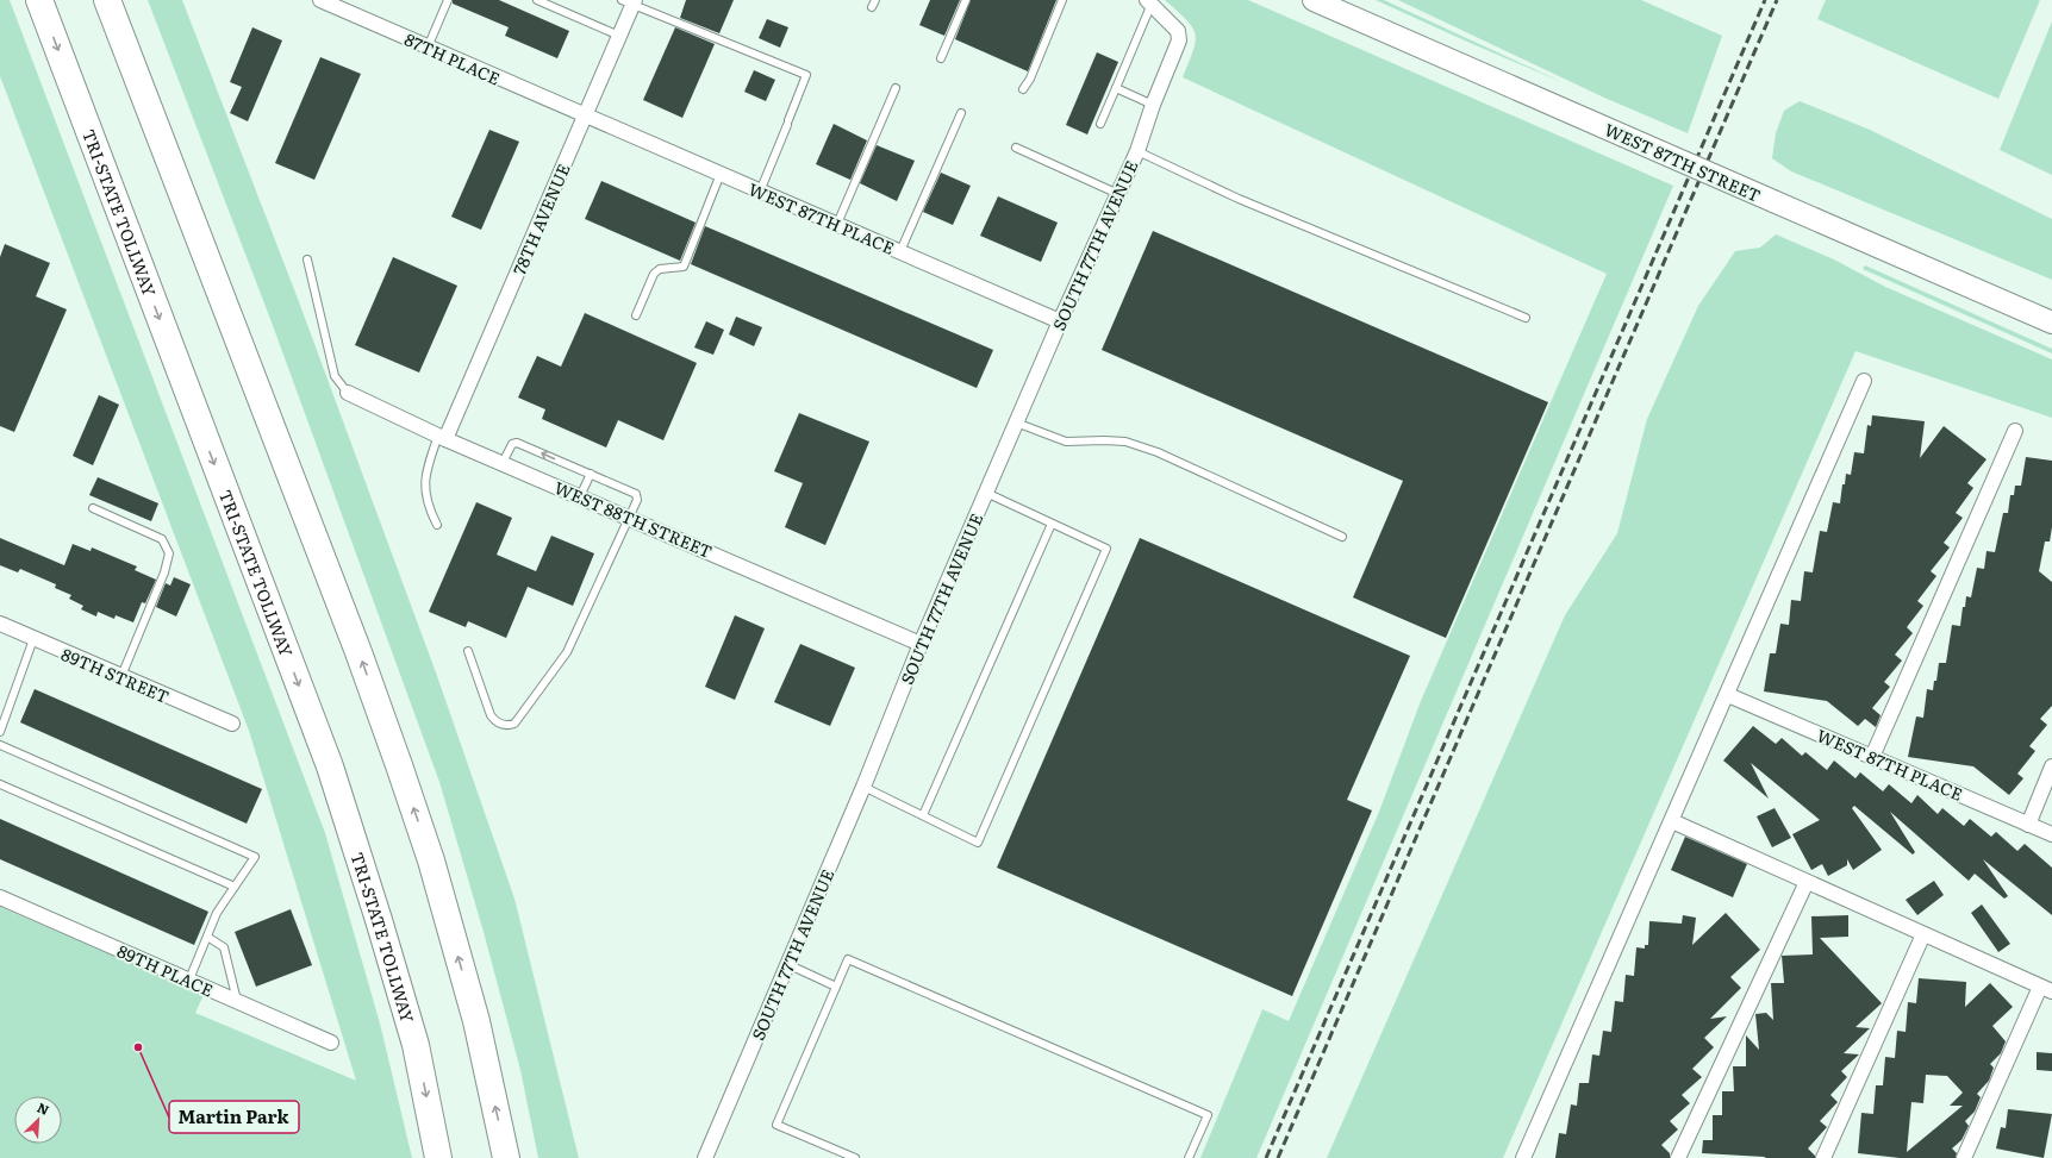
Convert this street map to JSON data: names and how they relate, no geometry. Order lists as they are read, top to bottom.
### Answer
{
  "streets": {
    "highway": ["TRI-STATE TOLLWAY"],
    "main road": ["WEST 87TH STREET"],
    "street": [
      "87TH PLACE",
      "WEST 87TH PLACE",
      "78TH AVENUE",
      "SOUTH 77TH AVENUE",
      "WEST 88TH STREET",
      "89TH STREET",
      "89TH PLACE"
    ]
  },
  "crossings": [
    ["87TH PLACE", "WEST 87TH PLACE"],
    ["87TH PLACE", "78TH AVENUE"],
    ["WEST 87TH PLACE", "78TH AVENUE"],
    ["WEST 87TH PLACE", "SOUTH 77TH AVENUE"],
    ["78TH AVENUE", "WEST 88TH STREET"],
    ["SOUTH 77TH AVENUE", "WEST 88TH STREET"]
  ],
  "places": ["Martin Park"],
  "north": "top right"
}
